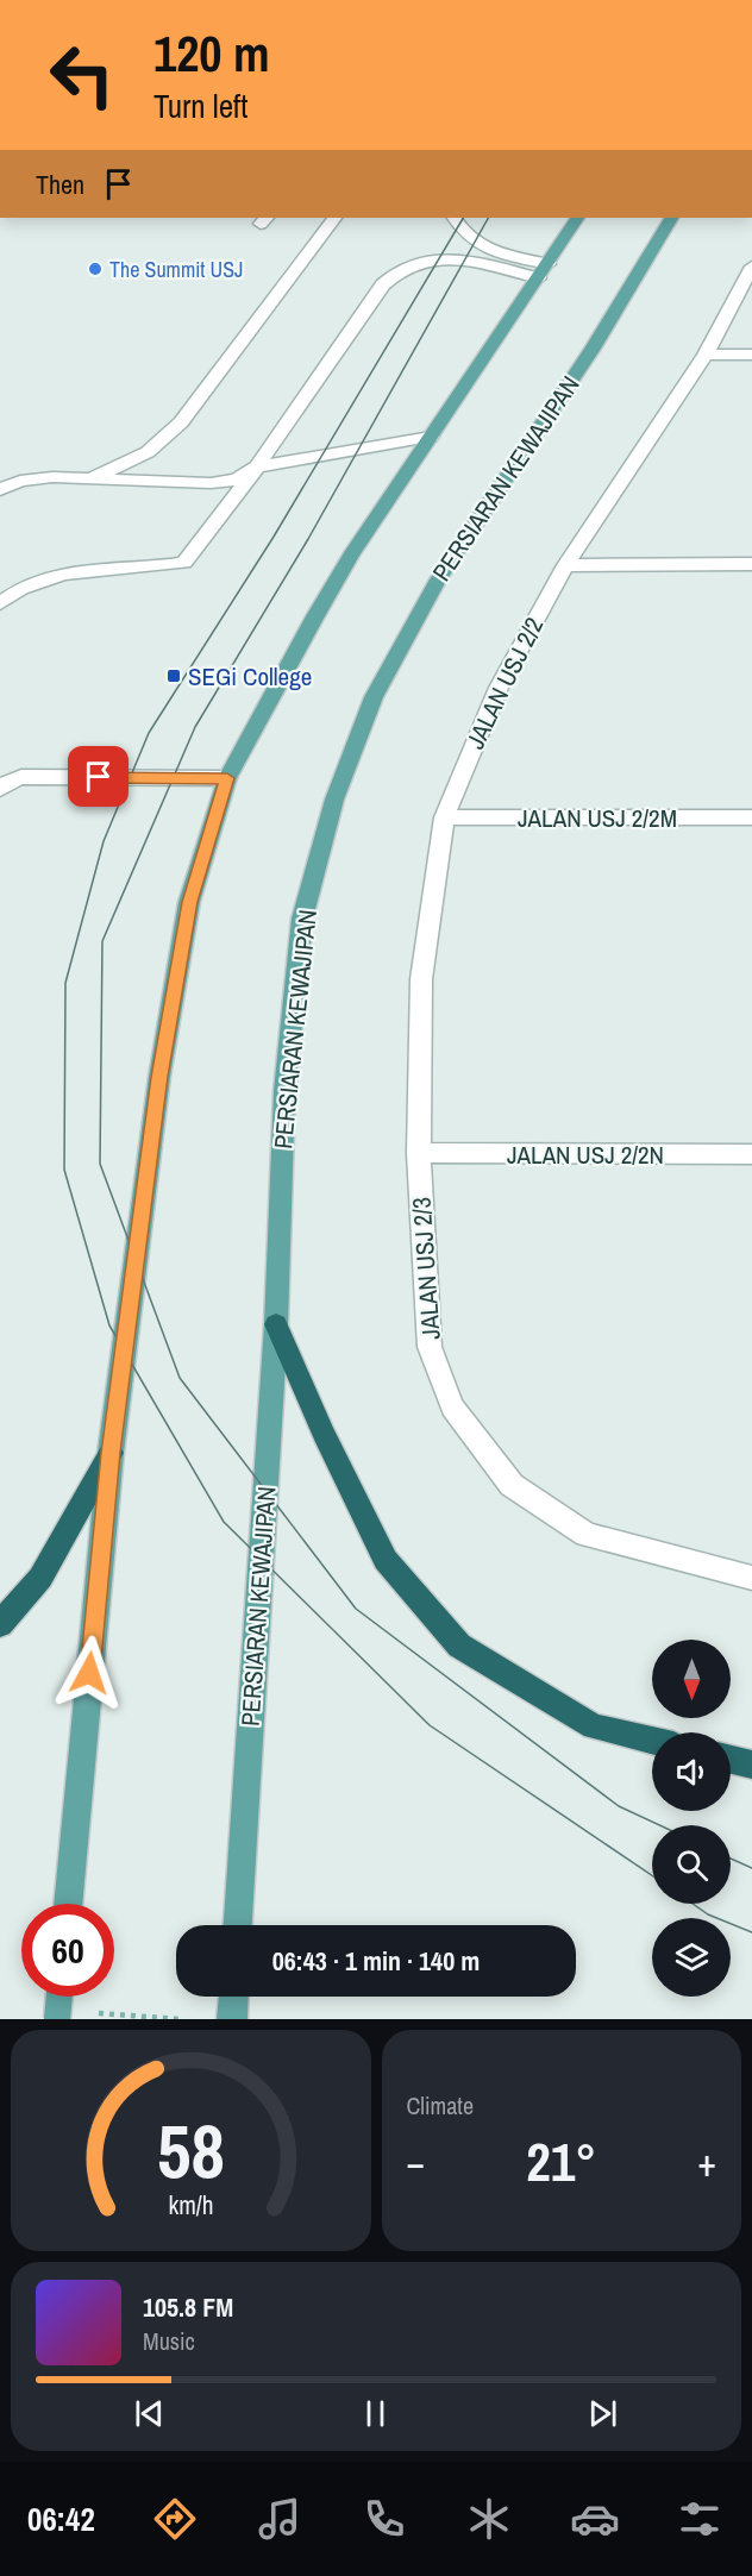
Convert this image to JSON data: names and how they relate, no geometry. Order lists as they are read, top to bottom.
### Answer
{
  "streets": {
    "main road": ["PERSIARAN KEWAJIPAN"],
    "street": [
      "JALAN USJ 2/2",
      "JALAN USJ 2/2M",
      "JALAN USJ 2/2N",
      "JALAN USJ 2/3"
    ]
  },
  "crossings": [
    ["JALAN USJ 2/2", "JALAN USJ 2/2M"],
    ["JALAN USJ 2/2", "JALAN USJ 2/2N"],
    ["JALAN USJ 2/2", "JALAN USJ 2/3"],
    ["JALAN USJ 2/2N", "JALAN USJ 2/3"]
  ],
  "places": {
    "other": ["The Summit USJ"],
    "transit": ["SEGi College"]
  },
  "north": "bottom",
  "page": {
    "turn": ["120 m", "Turn left"],
    "then": "Then",
    "limit": "60",
    "trip": "06:43 · 1 min · 140 m",
    "tile": "Climate",
    "heat": ["−", "21°", "+"],
    "song": ["105.8 FM", "Music"],
    "tabs": "06:42",
    "gauge": ["58", "km/h"]
  }
}
